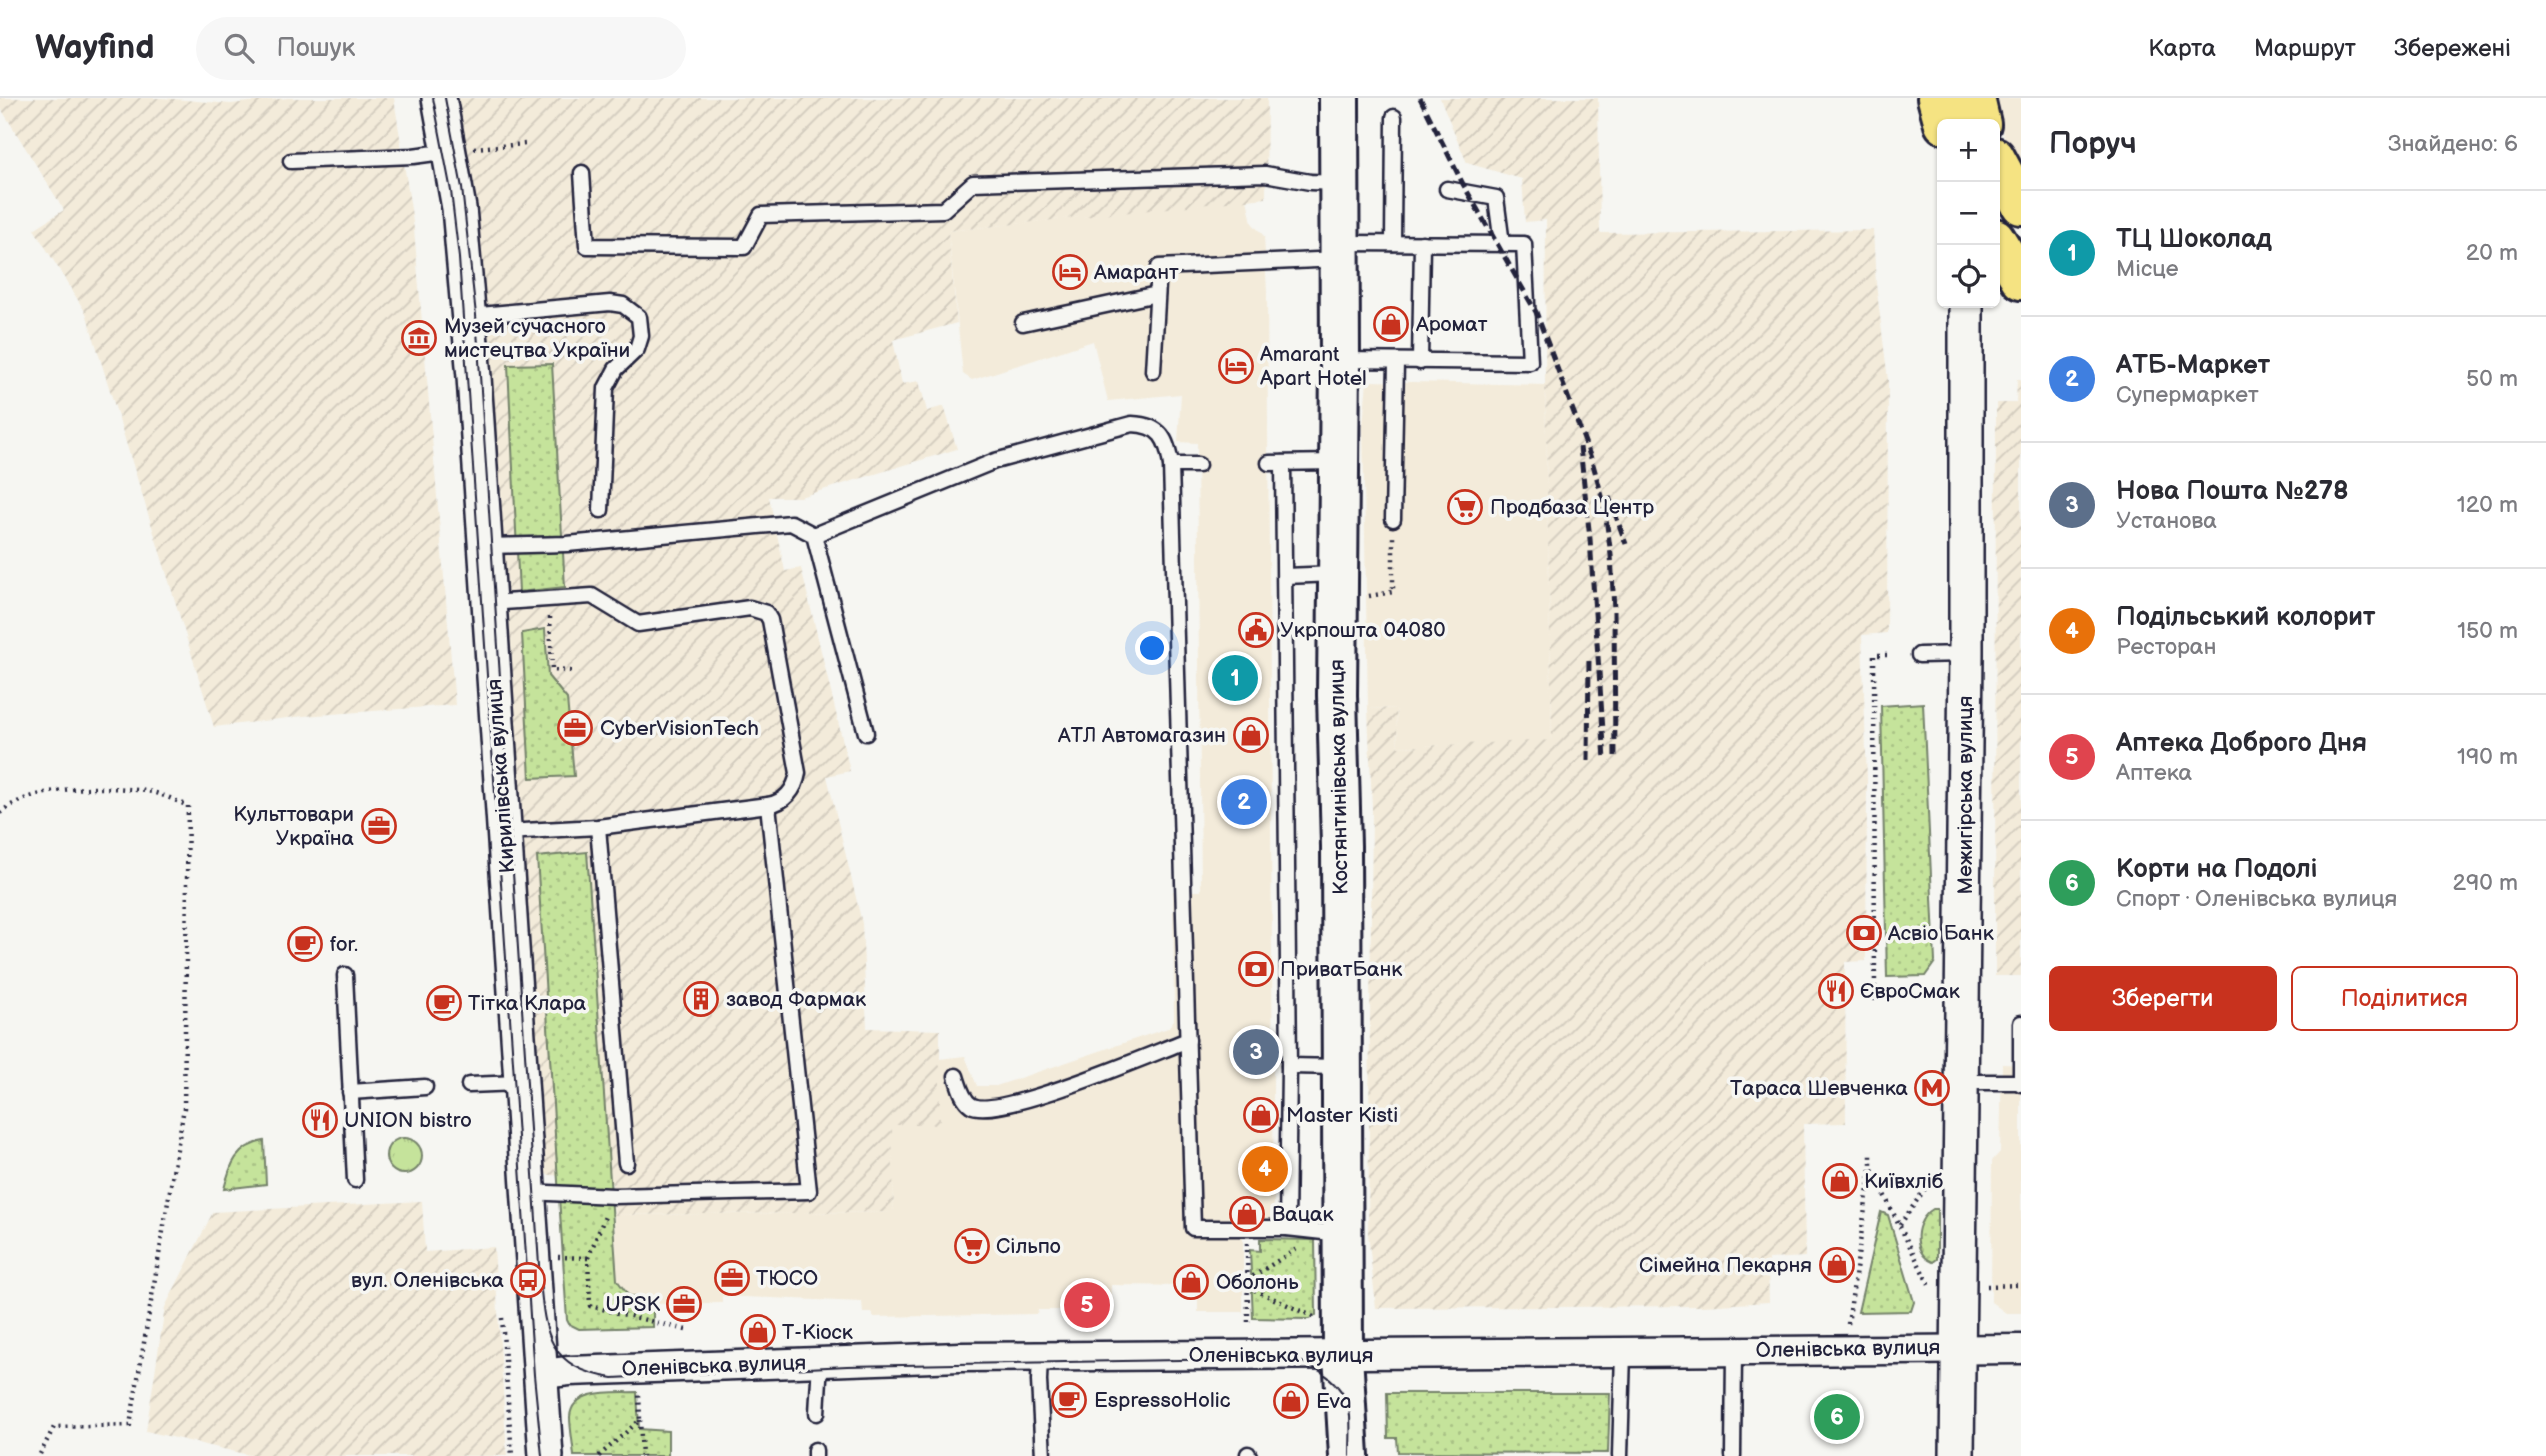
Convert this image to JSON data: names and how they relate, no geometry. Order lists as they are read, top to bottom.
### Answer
{
  "streets": {
    "main road": ["Костянтинівська вулиця"],
    "street": ["Кирилівська вулиця", "Межигірська вулиця", "Оленівська вулиця"]
  },
  "crossings": [
    ["Кирилівська вулиця", "Оленівська вулиця"],
    ["Костянтинівська вулиця", "Оленівська вулиця"],
    ["Межигірська вулиця", "Оленівська вулиця"]
  ],
  "places": {
    "hotel": ["Амарант", "Amarant Apart Hotel"],
    "shop": [
      "Аромат",
      "АТЛ Автомагазин",
      "Master Kisti",
      "Київхліб",
      "Вацак",
      "Сімейна Пекарня",
      "Оболонь",
      "Т-Кіоск",
      "Eva"
    ],
    "museum": ["Музей сучасного мистецтва України"],
    "supermarket": ["Продбаза Центр", "Сільпо"],
    "public building": ["Укрпошта 04080"],
    "office": [
      "CyberVisionTech",
      "Культтовари Україна",
      "ТЮСО",
      "UPSK"
    ],
    "bank": ["Асвіо Банк", "ПриватБанк"],
    "cafe": ["for.", "Тітка Клара", "EspressoHolic"],
    "restaurant": ["ЄвроСмак", "UNION bistro"],
    "building": ["завод Фармак"],
    "metro station": ["Тараса Шевченка"],
    "bus stop": ["вул. Оленівська"]
  },
  "page": {
    "header": "Wayfind",
    "search": "Пошук",
    "nav": ["Карта", "Маршрут", "Збережені"],
    "heading": ["Поруч", "Знайдено: 6"],
    "map_buttons": ["+", "−"],
    "list": [
      {
        "mark": "1",
        "name": "ТЦ Шоколад",
        "note": "Місце",
        "value": "20 m"
      },
      {
        "mark": "2",
        "name": "АТБ-Маркет",
        "note": "Супермаркет",
        "value": "50 m"
      },
      {
        "mark": "3",
        "name": "Нова Пошта №278",
        "note": "Установа",
        "value": "120 m"
      },
      {
        "mark": "4",
        "name": "Подільський колорит",
        "note": "Ресторан",
        "value": "150 m"
      },
      {
        "mark": "5",
        "name": "Аптека Доброго Дня",
        "note": "Аптека",
        "value": "190 m"
      },
      {
        "mark": "6",
        "name": "Корти на Подолі",
        "note": "Спорт · Оленівська вулиця",
        "value": "290 m"
      }
    ],
    "pins": [
      "1",
      "2",
      "3",
      "4",
      "5",
      "6"
    ],
    "buttons": ["Зберегти", "Поділитися"]
  }
}
